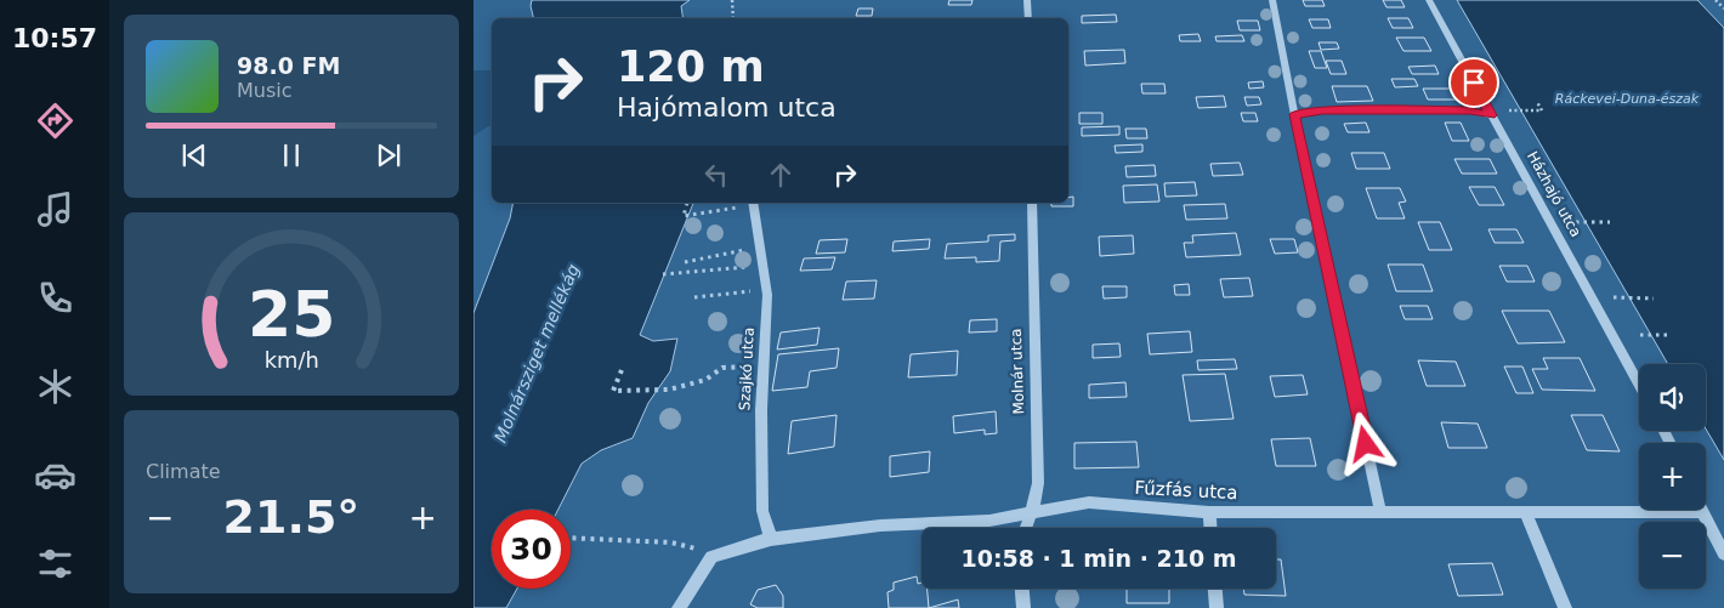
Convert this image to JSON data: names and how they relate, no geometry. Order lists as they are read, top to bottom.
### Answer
{
  "streets": {
    "street": [
      "Házhajó utca",
      "Szajkó utca",
      "Molnár utca",
      "Fűzfás utca"
    ]
  },
  "crossings": [
    ["Szajkó utca", "Fűzfás utca"],
    ["Molnár utca", "Fűzfás utca"]
  ],
  "water": ["Ráckevei-Duna-észak", "Molnársziget mellékág"],
  "page": {
    "tabs": "10:57",
    "turn": ["120 m", "Hajómalom utca"],
    "song": ["98.0 FM", "Music"],
    "map_buttons": ["+", "−"],
    "tile": "Climate",
    "heat": ["−", "21.5°", "+"],
    "limit": "30",
    "trip": "10:58 · 1 min · 210 m",
    "gauge": ["25", "km/h"]
  }
}
